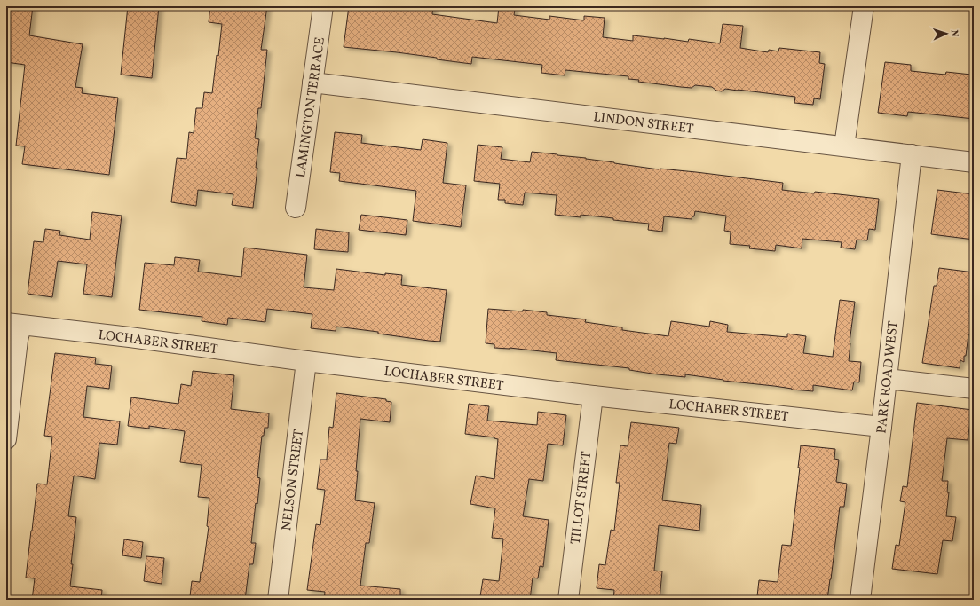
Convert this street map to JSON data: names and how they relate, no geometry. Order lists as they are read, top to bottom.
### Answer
{
  "streets": {
    "street": [
      "LAMINGTON TERRACE",
      "LINDON STREET",
      "LOCHABER STREET",
      "PARK ROAD WEST",
      "NELSON STREET",
      "TILLOT STREET"
    ]
  },
  "crossings": [
    ["LAMINGTON TERRACE", "LINDON STREET"],
    ["LINDON STREET", "PARK ROAD WEST"],
    ["LOCHABER STREET", "PARK ROAD WEST"],
    ["LOCHABER STREET", "NELSON STREET"],
    ["LOCHABER STREET", "TILLOT STREET"]
  ],
  "north": "right"
}
